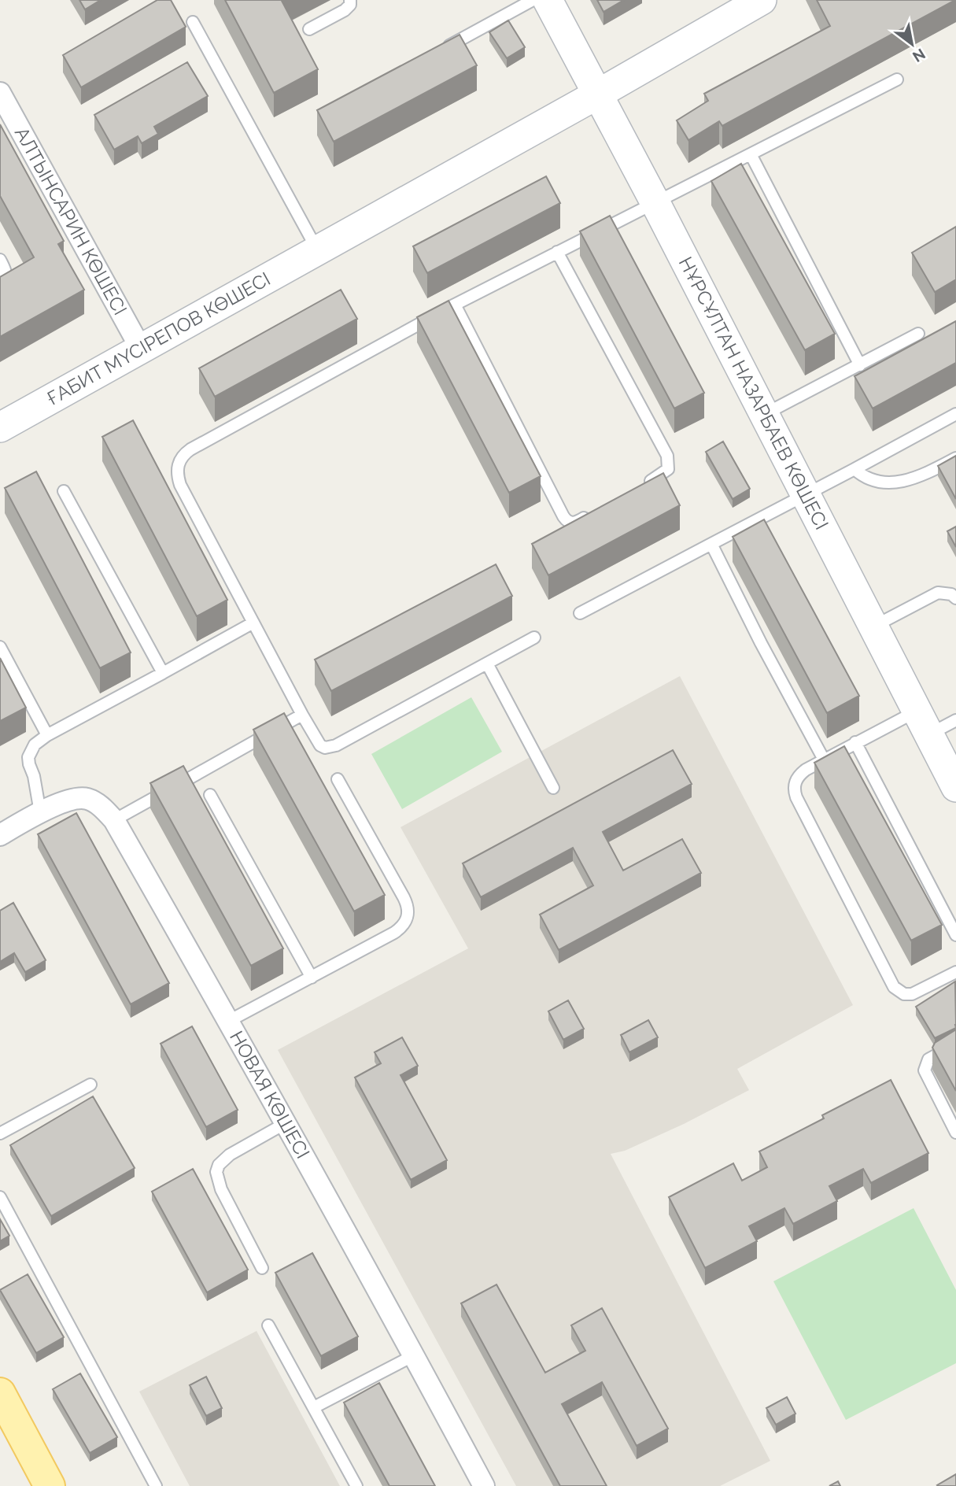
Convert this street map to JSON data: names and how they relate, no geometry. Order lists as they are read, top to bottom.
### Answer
{
  "streets": {
    "main road": ["ҒАБИТ МҮСІРЕПОВ КӨШЕСІ", "НҰРСҰЛТАН НАЗАРБАЕВ КӨШЕСІ"],
    "street": ["АЛТЫНСАРИН КӨШЕСІ", "НОВАЯ КӨШЕСІ"]
  },
  "crossings": [
    ["АЛТЫНСАРИН КӨШЕСІ", "ҒАБИТ МҮСІРЕПОВ КӨШЕСІ"],
    ["ҒАБИТ МҮСІРЕПОВ КӨШЕСІ", "НҰРСҰЛТАН НАЗАРБАЕВ КӨШЕСІ"]
  ],
  "north": "bottom right"
}
